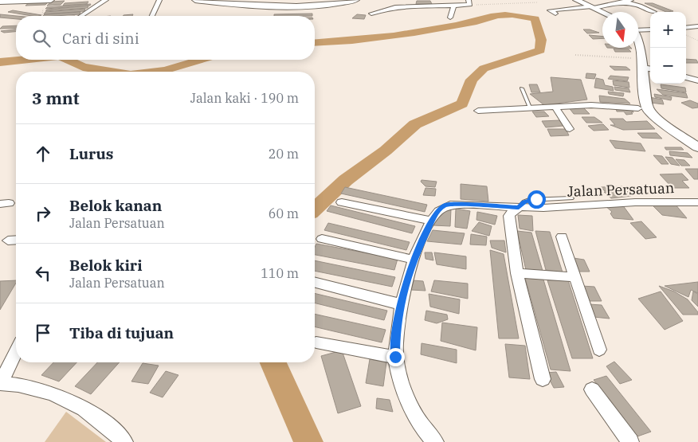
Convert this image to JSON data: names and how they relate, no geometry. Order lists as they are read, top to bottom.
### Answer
{
  "streets": {
    "street": ["Jalan Persatuan"]
  },
  "north": "bottom",
  "page": {
    "map_buttons": ["+", "−"],
    "search": "Cari di sini",
    "heading": ["3 mnt", "Jalan kaki · 190 m"],
    "list": [
      ["Lurus", "20 m"],
      ["Belok kanan", "Jalan Persatuan", "60 m"],
      ["Belok kiri", "Jalan Persatuan", "110 m"],
      "Tiba di tujuan"
    ]
  }
}
